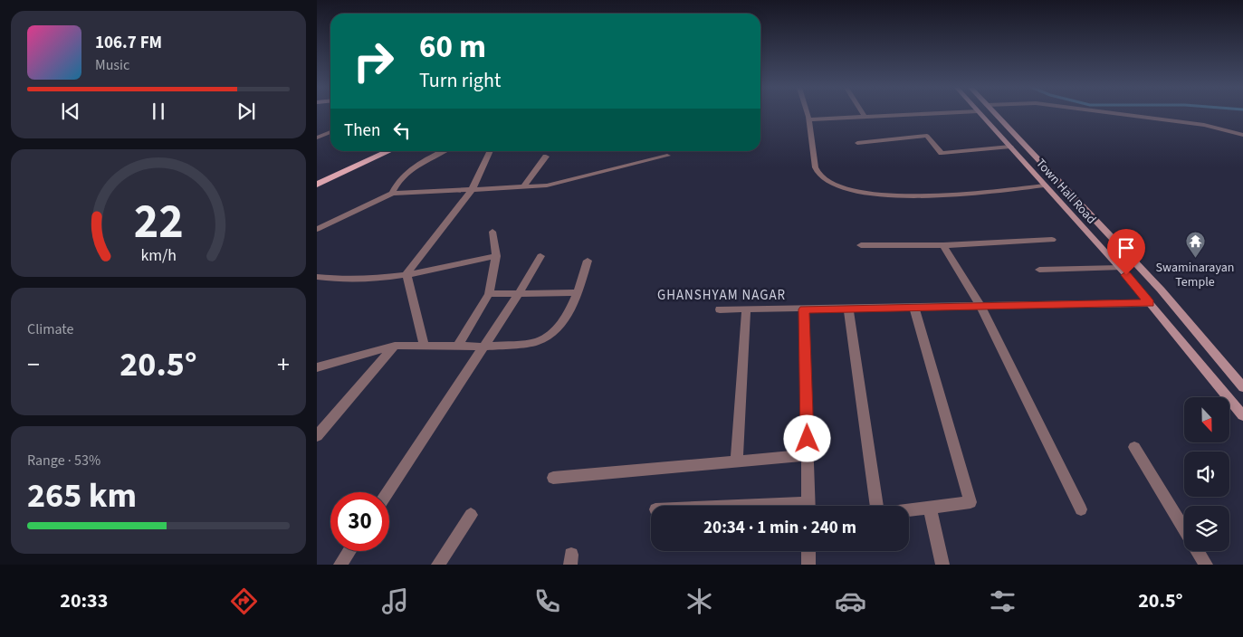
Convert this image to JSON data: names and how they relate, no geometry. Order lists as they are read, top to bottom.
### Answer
{
  "streets": {
    "street": ["Town Hall Road"]
  },
  "districts": ["GHANSHYAM NAGAR"],
  "places": {
    "temple": ["Swaminarayan Temple"]
  },
  "north": "bottom",
  "page": {
    "turn": ["60 m", "Turn right"],
    "song": ["106.7 FM", "Music"],
    "then": "Then",
    "tile": [
      "Climate",
      ["Range · 53%", "265 km"]
    ],
    "heat": ["−", "20.5°", "+"],
    "limit": "30",
    "trip": "20:34 · 1 min · 240 m",
    "tabs": ["20:33", "20.5°"],
    "gauge": ["22", "km/h"]
  }
}
